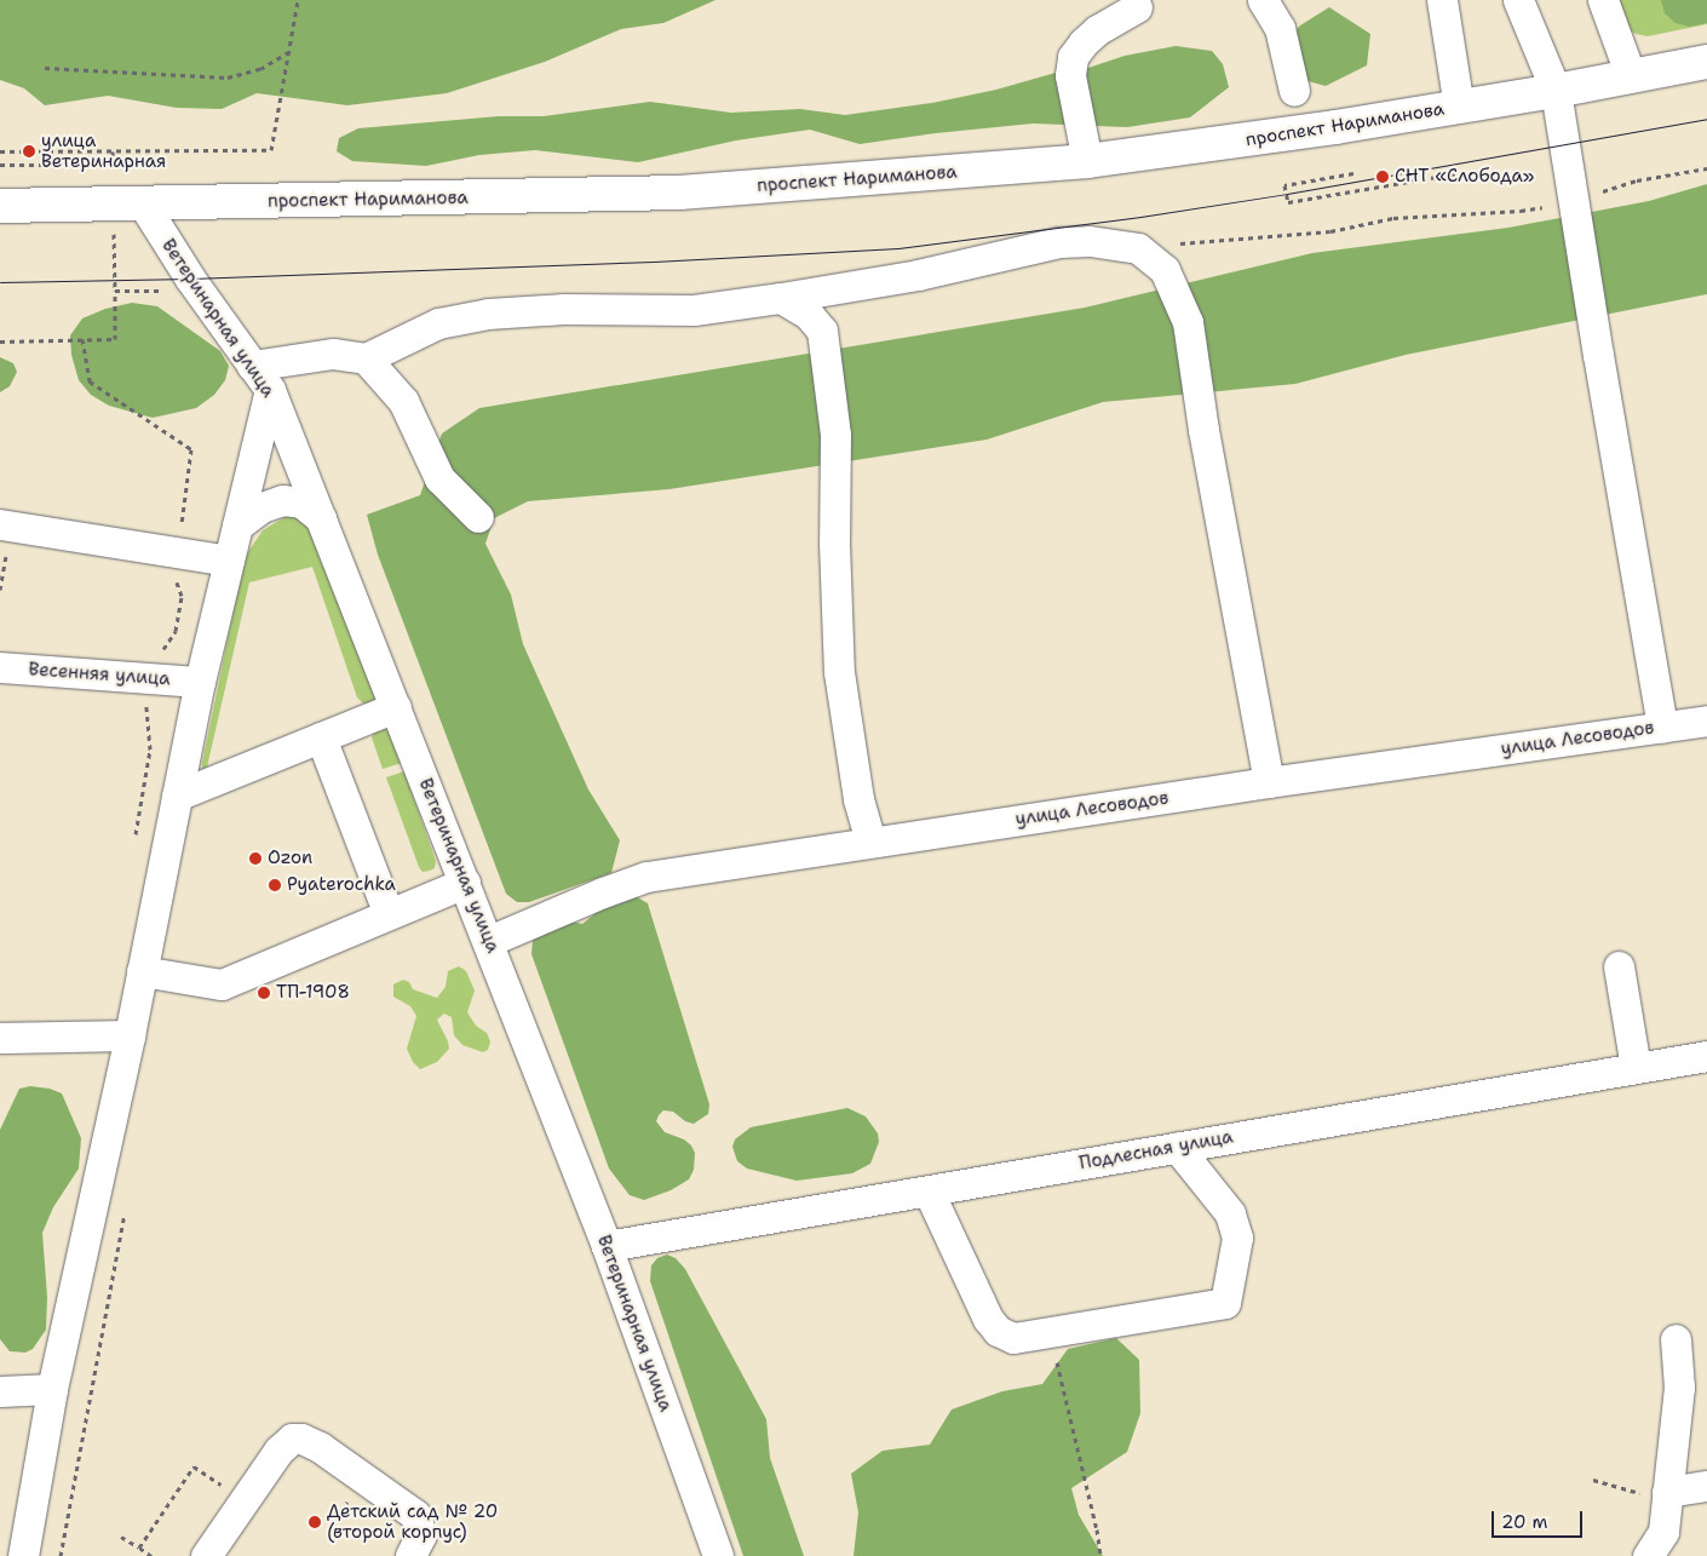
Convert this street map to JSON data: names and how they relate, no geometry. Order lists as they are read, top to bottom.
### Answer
{
  "streets": {
    "main road": ["проспект Нариманова"],
    "street": [
      "Ветеринарная улица",
      "Весенняя улица",
      "улица Лесоводов",
      "Подлесная улица"
    ]
  },
  "crossings": [
    ["проспект Нариманова", "Ветеринарная улица"],
    ["Ветеринарная улица", "улица Лесоводов"],
    ["Ветеринарная улица", "Подлесная улица"]
  ],
  "places": [
    "улица Ветеринарная",
    "СНТ «Слобода»",
    "Ozon",
    "Pyaterochka",
    "ТП-1908",
    "Детский сад № 20 (второй корпус)"
  ],
  "scale_bar": "20 m"
}
